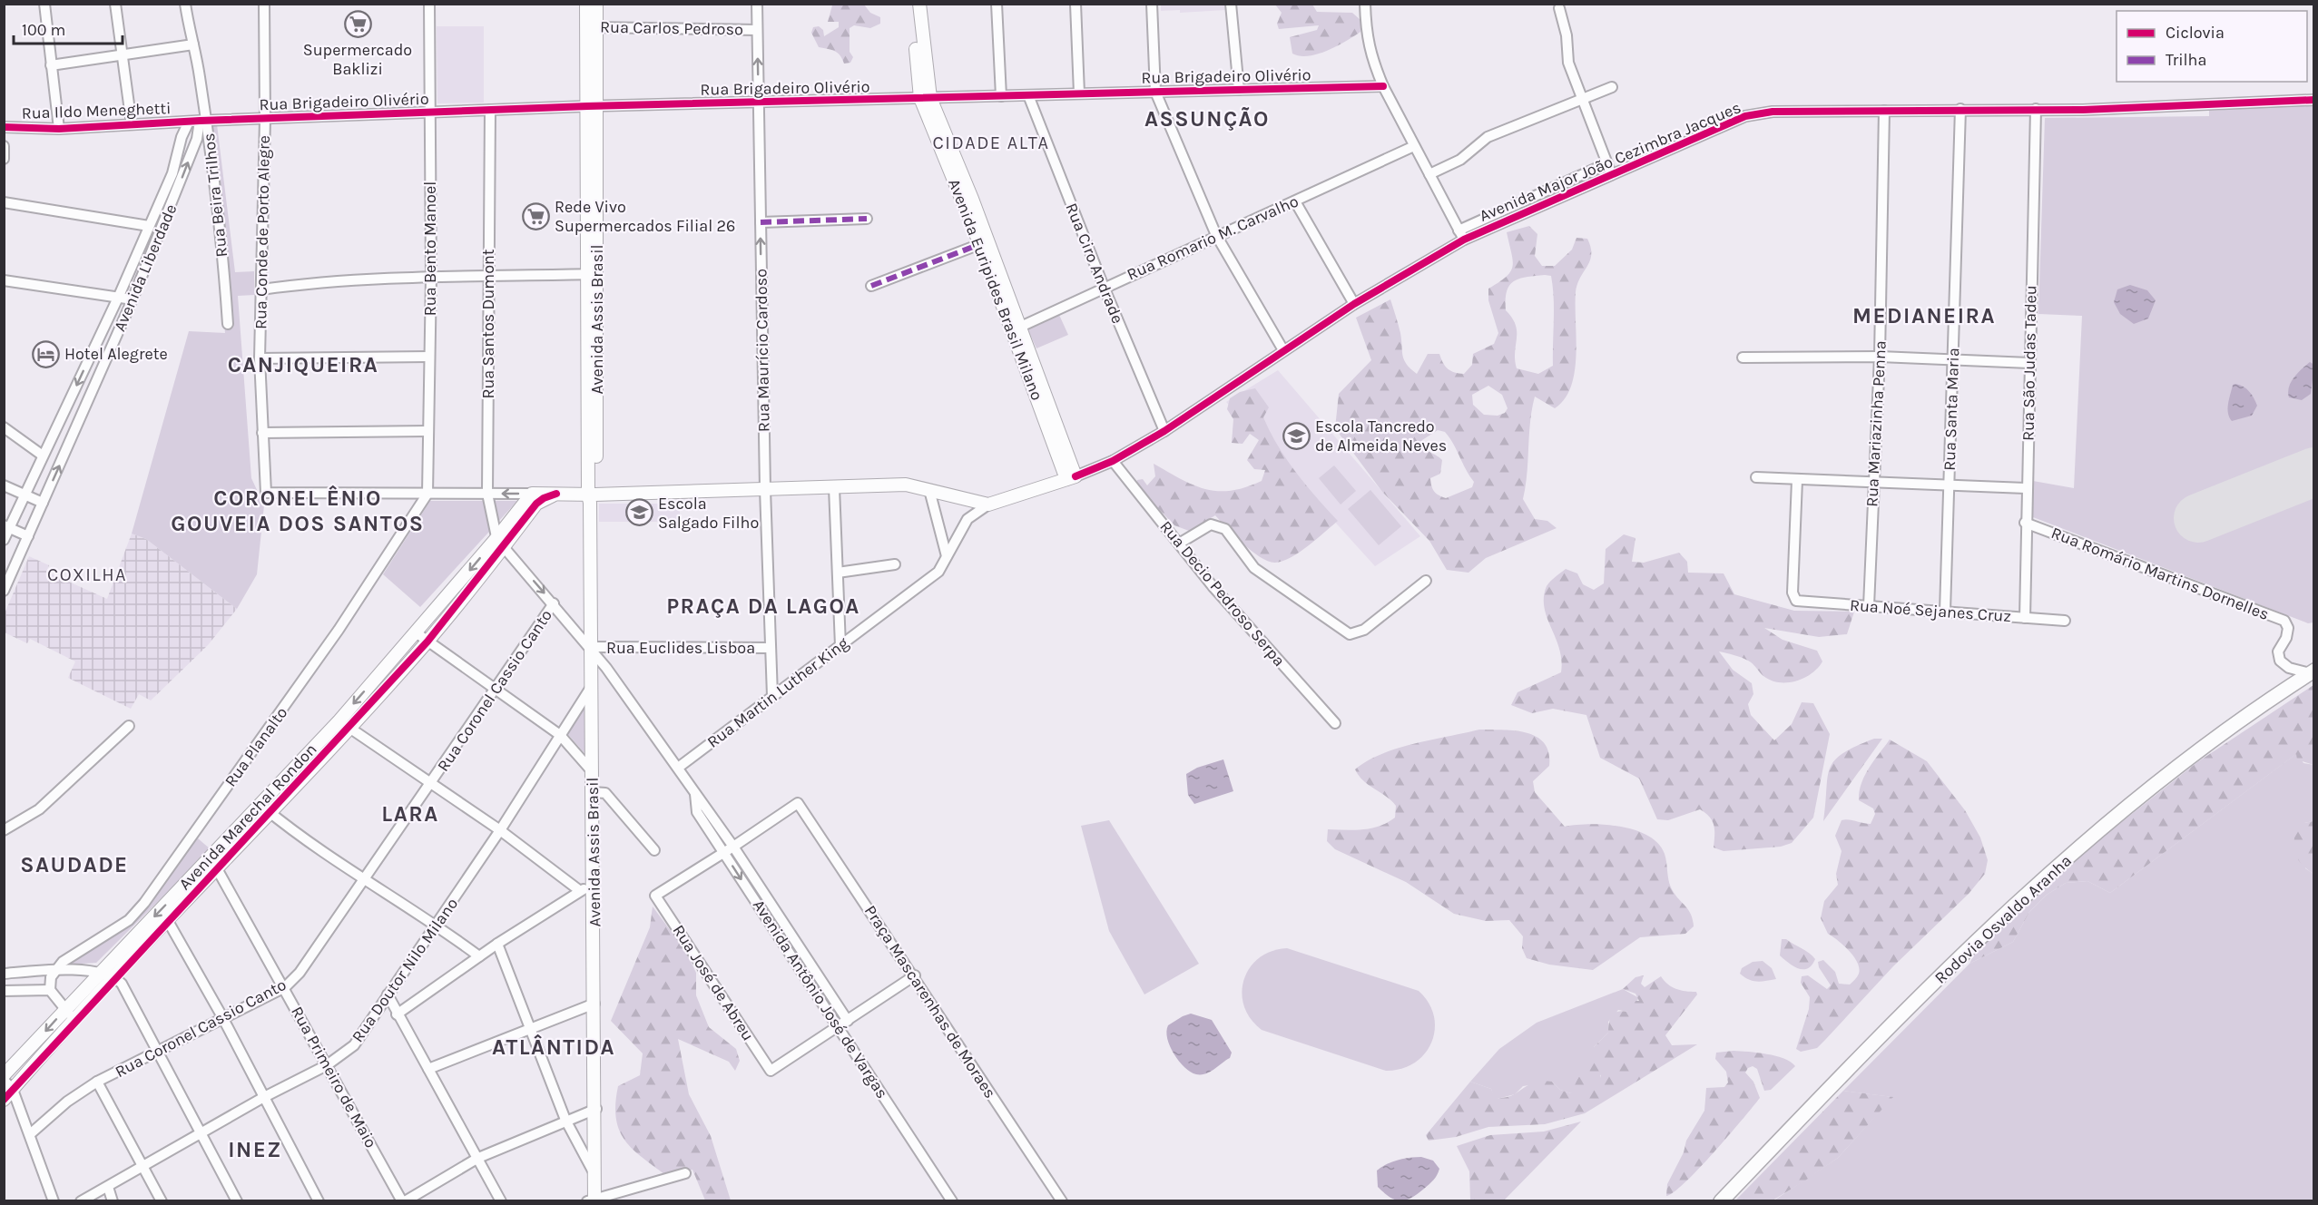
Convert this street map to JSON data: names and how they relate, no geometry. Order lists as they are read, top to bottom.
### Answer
{
  "streets": {
    "highway": ["Rodovia Osvaldo Aranha"],
    "main road": [
      "Avenida Euripides Brasil Milano",
      "Avenida Assis Brasil",
      "Rua Martin Luther King",
      "Avenida Marechal Rondon"
    ],
    "street": [
      "Rua Carlos Pedroso",
      "Rua Brigadeiro Olivério",
      "Rua Ildo Meneghetti",
      "Avenida Major João Cezimbra Jacques",
      "Rua Beira Trilhos",
      "Rua Conde de Porto Alegre",
      "Rua Romario M. Carvalho",
      "Rua Bento Manoel",
      "Rua Ciro Andrade",
      "Avenida Liberdade",
      "Rua Santos Dumont",
      "Rua Maurício Cardoso",
      "Rua São Judas Tadeu",
      "Rua Santa Maria",
      "Rua Mariazinha Penna",
      "Rua Romário Martins Dornelles",
      "Rua Decio Pedroso Serpa",
      "Rua Noé Sejanes Cruz",
      "Rua Euclides Lisboa",
      "Rua Coronel Cassio Canto",
      "Rua Planalto",
      "Rua Doutor Nilo Milano",
      "Rua José de Abreu",
      "Avenida Antônio José de Vargas",
      "Praça Mascarenhas de Moraes",
      "Rua Primeiro de Maio"
    ]
  },
  "crossings": [
    ["Rua Carlos Pedroso", "Avenida Assis Brasil"],
    ["Rua Carlos Pedroso", "Rua Maurício Cardoso"],
    ["Rua Brigadeiro Olivério", "Rua Ildo Meneghetti"],
    ["Rua Brigadeiro Olivério", "Rua Beira Trilhos"],
    ["Rua Brigadeiro Olivério", "Rua Conde de Porto Alegre"],
    ["Rua Brigadeiro Olivério", "Rua Bento Manoel"],
    ["Rua Brigadeiro Olivério", "Rua Ciro Andrade"],
    ["Rua Brigadeiro Olivério", "Avenida Liberdade"],
    ["Rua Brigadeiro Olivério", "Avenida Euripides Brasil Milano"],
    ["Rua Brigadeiro Olivério", "Avenida Assis Brasil"],
    ["Rua Brigadeiro Olivério", "Rua Santos Dumont"],
    ["Rua Brigadeiro Olivério", "Rua Maurício Cardoso"],
    ["Rua Ildo Meneghetti", "Avenida Liberdade"],
    ["Avenida Major João Cezimbra Jacques", "Rua Ciro Andrade"],
    ["Avenida Major João Cezimbra Jacques", "Rua São Judas Tadeu"],
    ["Avenida Major João Cezimbra Jacques", "Rua Santa Maria"],
    ["Avenida Major João Cezimbra Jacques", "Rua Mariazinha Penna"],
    ["Avenida Major João Cezimbra Jacques", "Rua Decio Pedroso Serpa"],
    ["Avenida Major João Cezimbra Jacques", "Rua Martin Luther King"],
    ["Rua Beira Trilhos", "Avenida Liberdade"],
    ["Rua Conde de Porto Alegre", "Rua Bento Manoel"],
    ["Rua Conde de Porto Alegre", "Rua Planalto"],
    ["Rua Romario M. Carvalho", "Rua Ciro Andrade"],
    ["Rua Romario M. Carvalho", "Avenida Euripides Brasil Milano"],
    ["Rua Bento Manoel", "Rua Planalto"],
    ["Avenida Euripides Brasil Milano", "Rua Martin Luther King"],
    ["Avenida Assis Brasil", "Rua Euclides Lisboa"],
    ["Avenida Assis Brasil", "Rua Doutor Nilo Milano"],
    ["Avenida Assis Brasil", "Avenida Antônio José de Vargas"],
    ["Rua Santos Dumont", "Avenida Marechal Rondon"],
    ["Rua Santos Dumont", "Avenida Antônio José de Vargas"],
    ["Rua Maurício Cardoso", "Rua Euclides Lisboa"],
    ["Rua Maurício Cardoso", "Rua Martin Luther King"],
    ["Rua São Judas Tadeu", "Rua Romário Martins Dornelles"],
    ["Rua São Judas Tadeu", "Rua Noé Sejanes Cruz"],
    ["Rua Santa Maria", "Rua Noé Sejanes Cruz"],
    ["Rua Mariazinha Penna", "Rua Noé Sejanes Cruz"],
    ["Rua Romário Martins Dornelles", "Rodovia Osvaldo Aranha"],
    ["Rua Decio Pedroso Serpa", "Rua Martin Luther King"],
    ["Rua Euclides Lisboa", "Avenida Antônio José de Vargas"],
    ["Rua Coronel Cassio Canto", "Avenida Antônio José de Vargas"],
    ["Rua Coronel Cassio Canto", "Rua Primeiro de Maio"],
    ["Rua Martin Luther King", "Avenida Antônio José de Vargas"],
    ["Avenida Marechal Rondon", "Avenida Antônio José de Vargas"],
    ["Avenida Marechal Rondon", "Rua Primeiro de Maio"],
    ["Rua Doutor Nilo Milano", "Rua Primeiro de Maio"],
    ["Rua José de Abreu", "Avenida Antônio José de Vargas"],
    ["Avenida Antônio José de Vargas", "Praça Mascarenhas de Moraes"]
  ],
  "one_way": ["Rua Maurício Cardoso"],
  "districts": [
    "ASSUNÇÃO",
    "CIDADE ALTA",
    "MEDIANEIRA",
    "CANJIQUEIRA",
    "CORONEL ÊNIO GOUVEIA DOS SANTOS",
    "COXILHA",
    "PRAÇA DA LAGOA",
    "LARA",
    "SAUDADE",
    "ATLÂNTIDA",
    "INEZ"
  ],
  "places": {
    "supermarket": ["Supermercado Baklizi", "Rede Vivo Supermercados Filial 26"],
    "hotel": ["Hotel Alegrete"],
    "school or university": ["Escola Tancredo de Almeida Neves", "Escola Salgado Filho"]
  },
  "legend": ["Ciclovia", "Trilha"],
  "scale_bar": "100 m"
}
